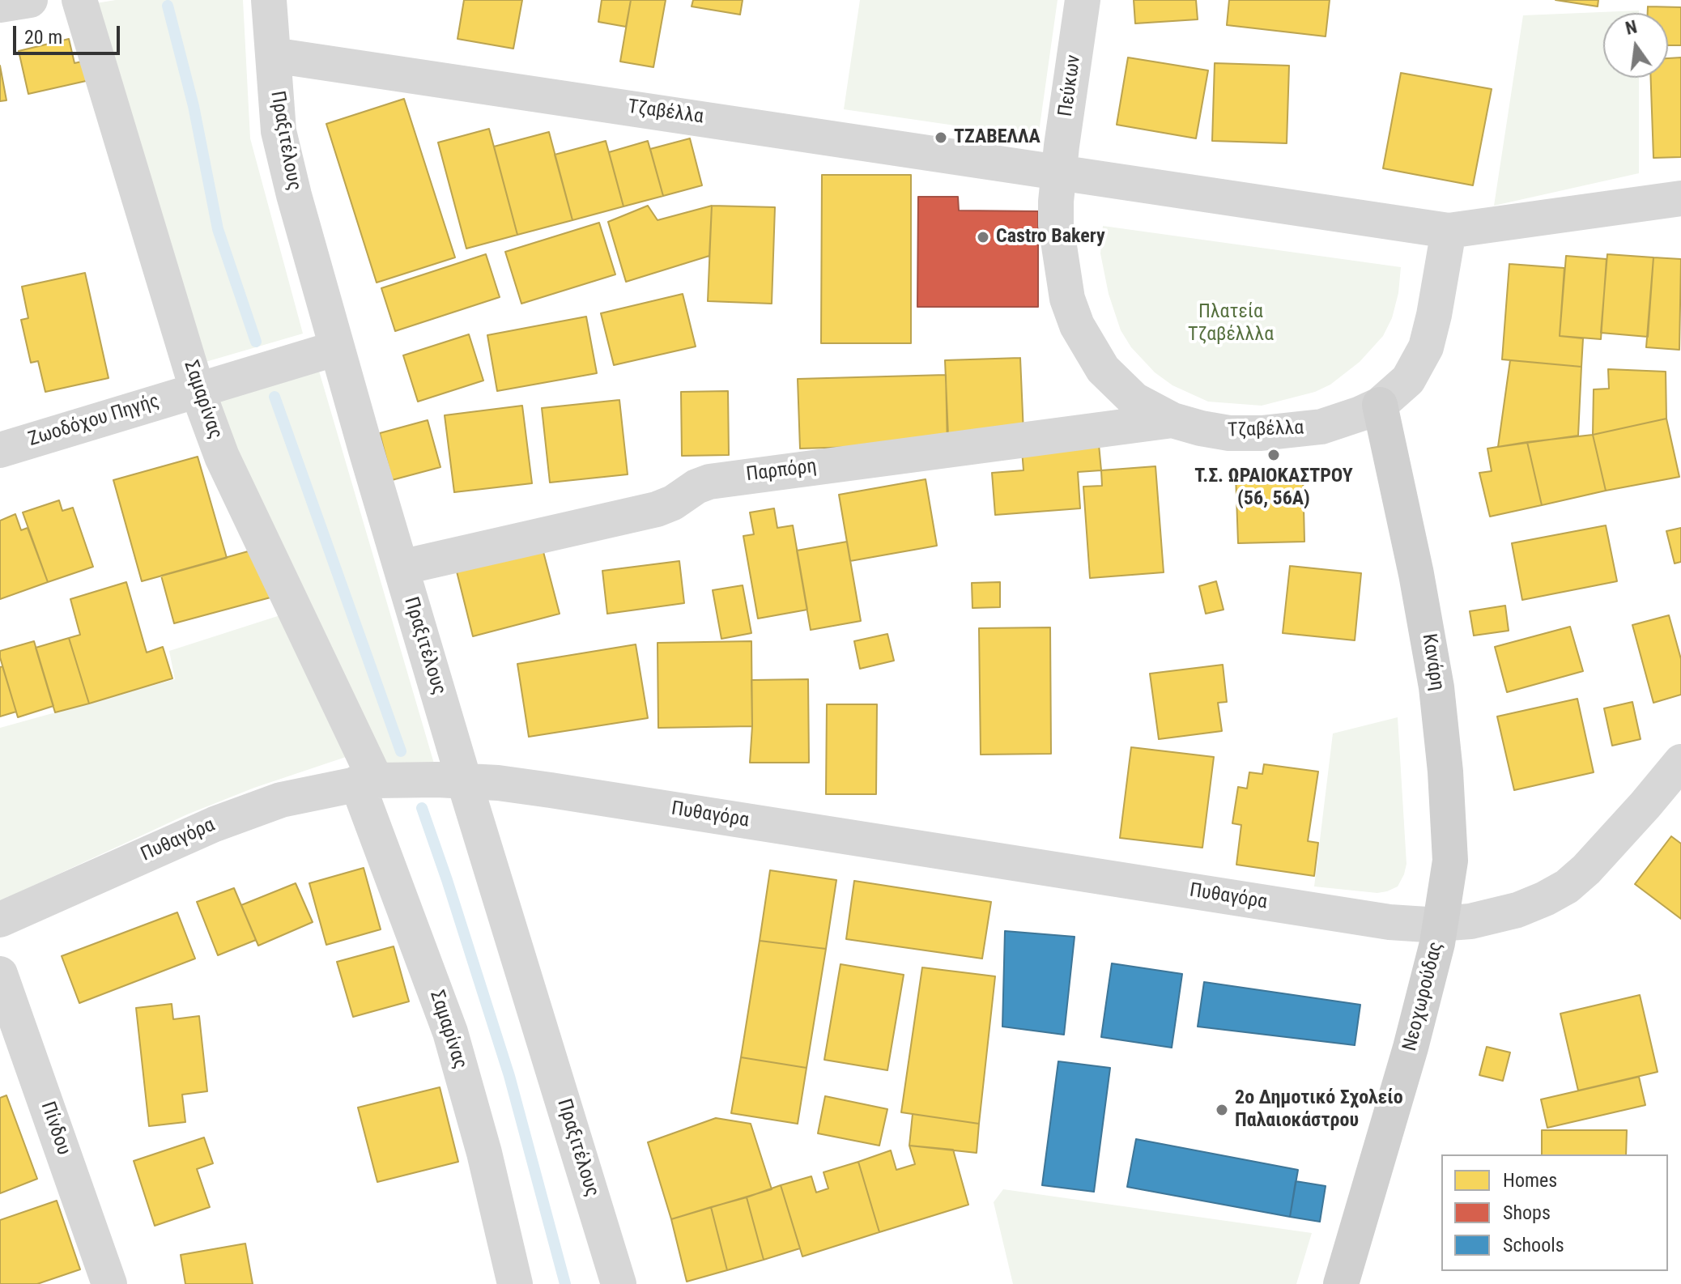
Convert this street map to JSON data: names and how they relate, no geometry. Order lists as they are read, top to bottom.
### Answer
{
  "streets": {
    "street": [
      "Πεύκων",
      "Τζαβέλλα",
      "Πραξιτέλους",
      "Σαμαρίνας",
      "Ζωοδόχου Πηγής",
      "Παρπόρη",
      "Κανάρη",
      "Πυθαγόρα",
      "Νεοχωρούδας",
      "Πίνδου"
    ]
  },
  "crossings": [
    ["Πεύκων", "Τζαβέλλα"],
    ["Τζαβέλλα", "Πραξιτέλους"],
    ["Τζαβέλλα", "Παρπόρη"],
    ["Τζαβέλλα", "Κανάρη"],
    ["Πραξιτέλους", "Ζωοδόχου Πηγής"],
    ["Πραξιτέλους", "Παρπόρη"],
    ["Πραξιτέλους", "Πυθαγόρα"],
    ["Σαμαρίνας", "Ζωοδόχου Πηγής"],
    ["Σαμαρίνας", "Πυθαγόρα"],
    ["Κανάρη", "Πυθαγόρα"],
    ["Κανάρη", "Νεοχωρούδας"],
    ["Πυθαγόρα", "Νεοχωρούδας"]
  ],
  "parks": ["Πλατεία Τζαβέλλλα"],
  "places": [
    "ΤΖΑΒΕΛΛΑ",
    "Castro Bakery",
    "Τ.Σ. ΩΡΑΙΟΚΑΣΤΡΟΥ (56, 56Α)",
    "2ο Δημοτικό Σχολείο Παλαιοκάστρου"
  ],
  "legend": ["Homes", "Shops", "Schools"],
  "scale_bar": "20 m",
  "north": "top"
}
